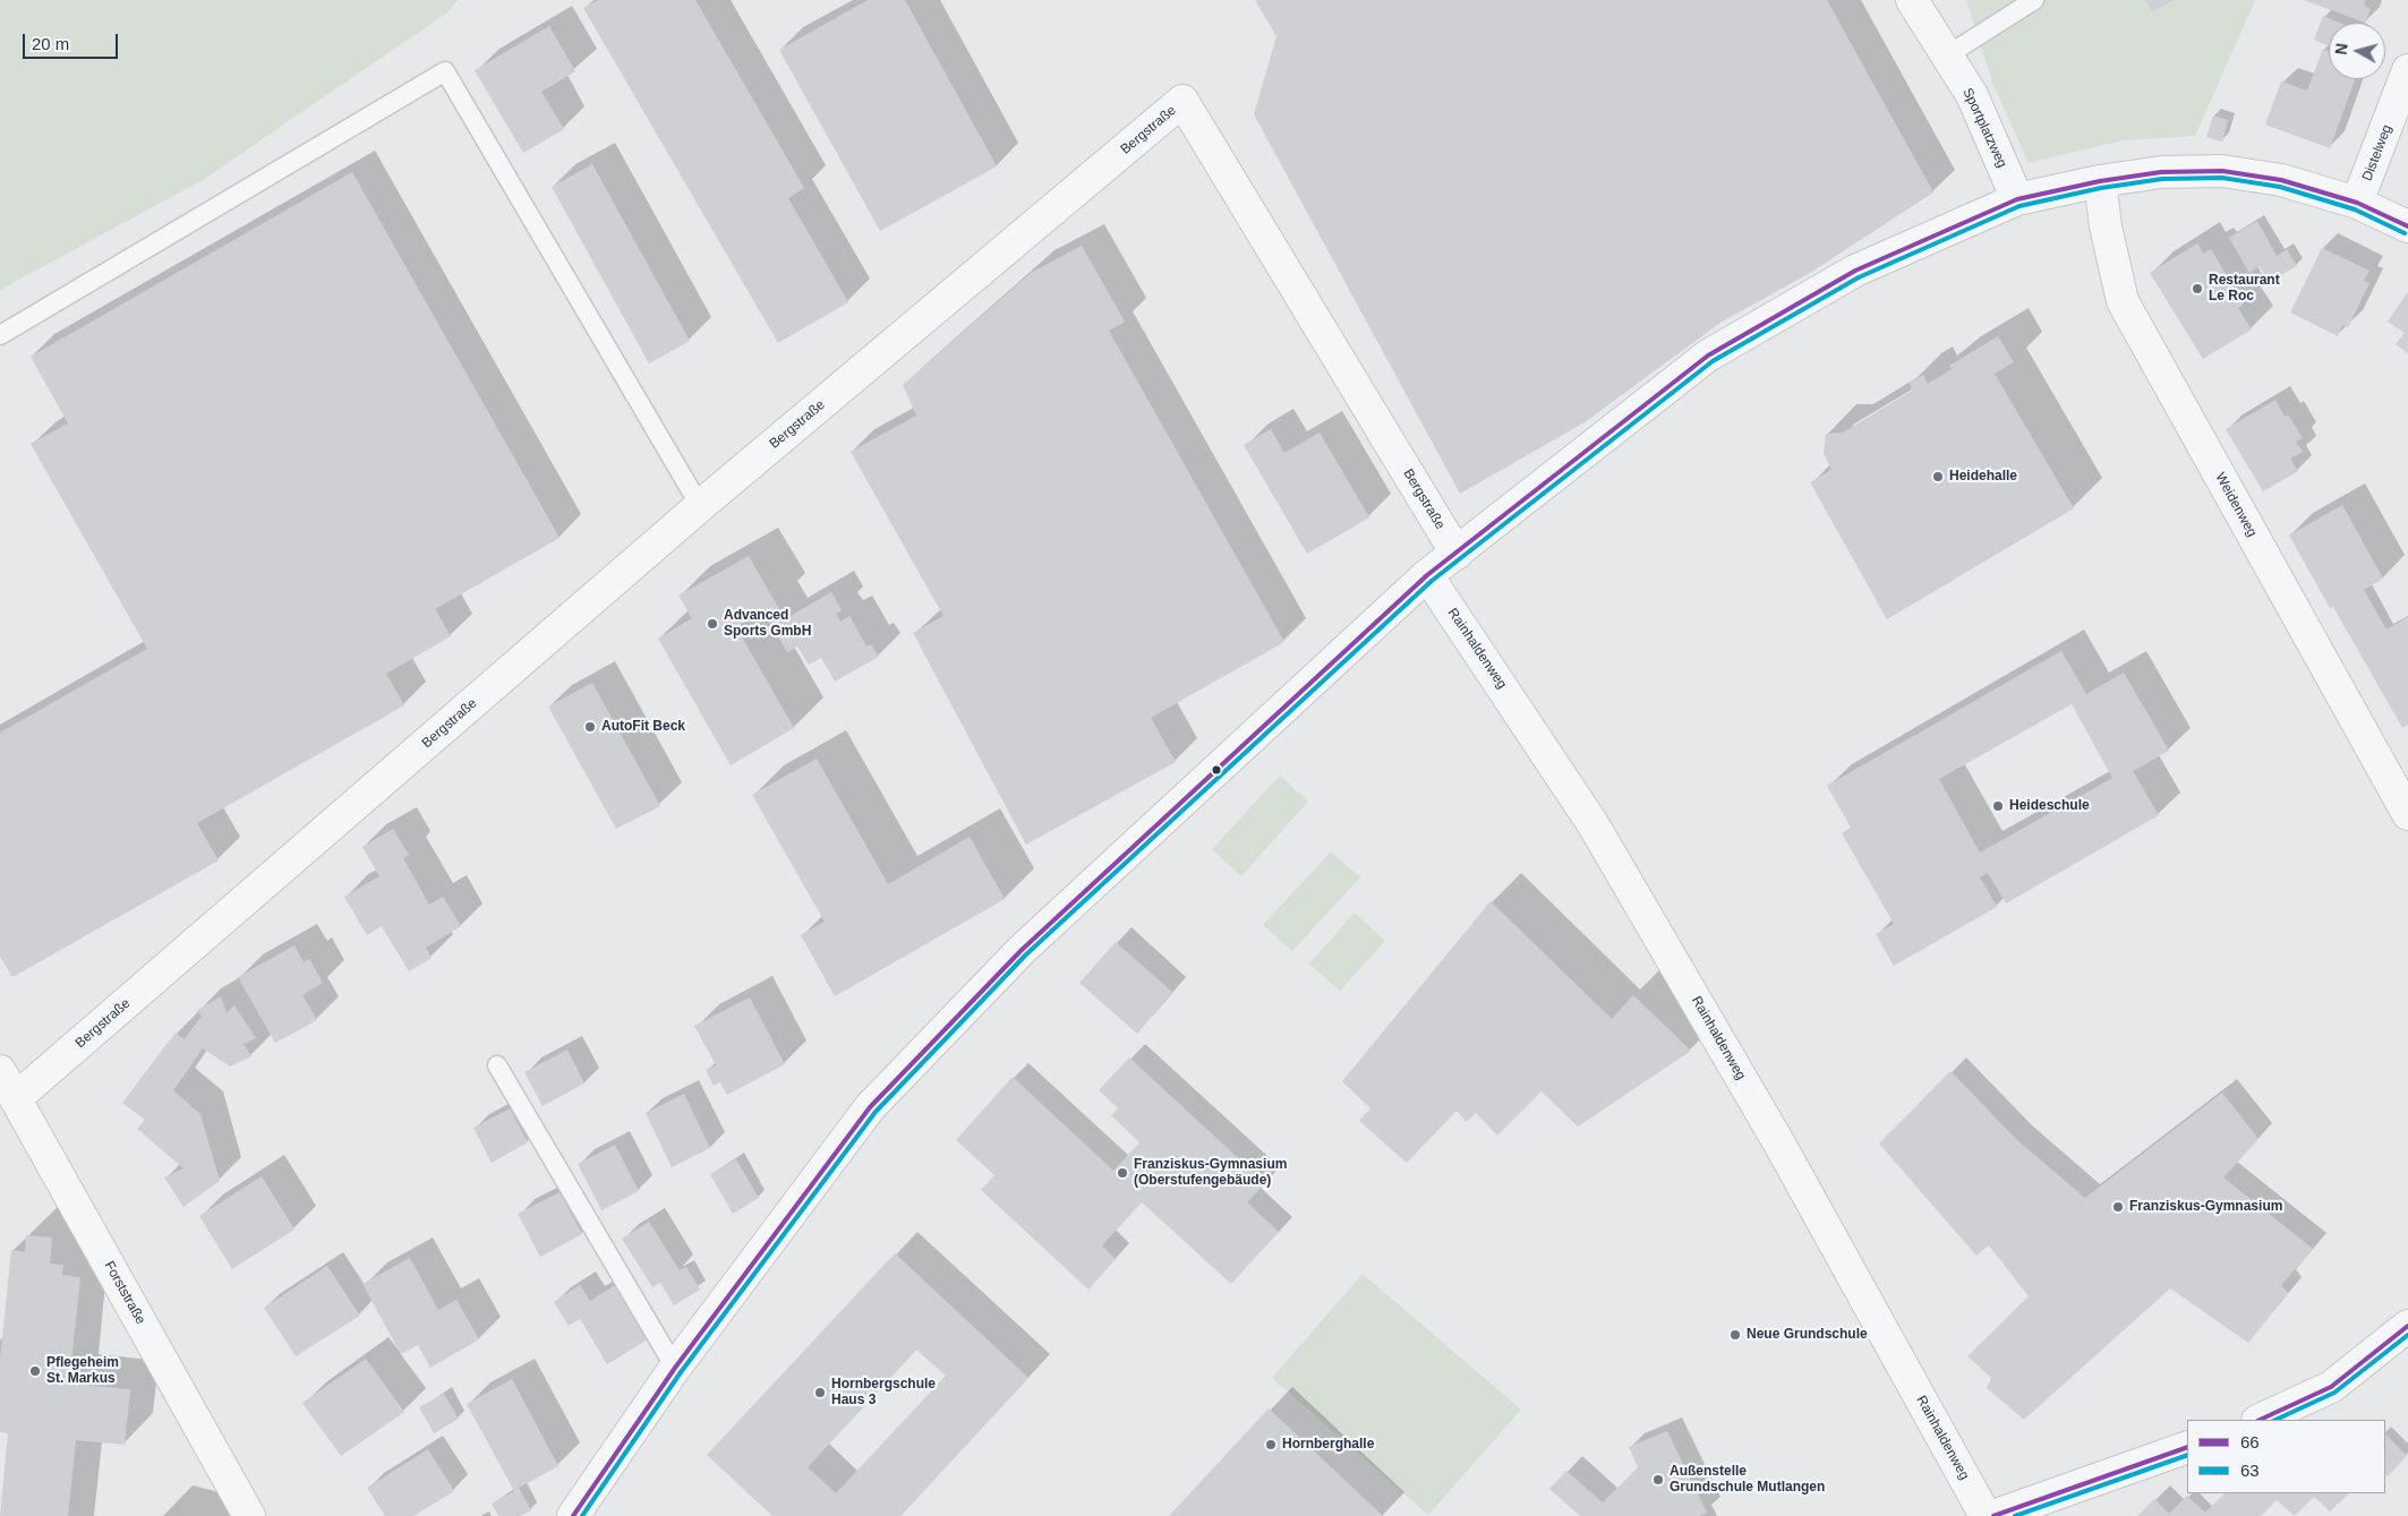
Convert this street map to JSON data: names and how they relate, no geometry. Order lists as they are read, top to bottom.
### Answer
{
  "streets": {
    "street": [
      "Sportplatzweg",
      "Bergstraße",
      "Distelweg",
      "Weidenweg",
      "Rainhaldenweg",
      "Forststraße"
    ]
  },
  "crossings": [
    ["Bergstraße", "Forststraße"]
  ],
  "places": [
    "Restaurant Le Roc",
    "Heidehalle",
    "Advanced Sports GmbH",
    "AutoFit Beck",
    "Heideschule",
    "Franziskus-Gymnasium (Oberstufengebäude)",
    "Franziskus-Gymnasium",
    "Neue Grundschule",
    "Pflegeheim St. Markus",
    "Hornbergschule Haus 3",
    "Hornberghalle",
    "Außenstelle Grundschule Mutlangen"
  ],
  "lines": ["transit line 66", "transit line 63"],
  "legend": ["66", "63"],
  "scale_bar": "20 m",
  "north": "left"
}
